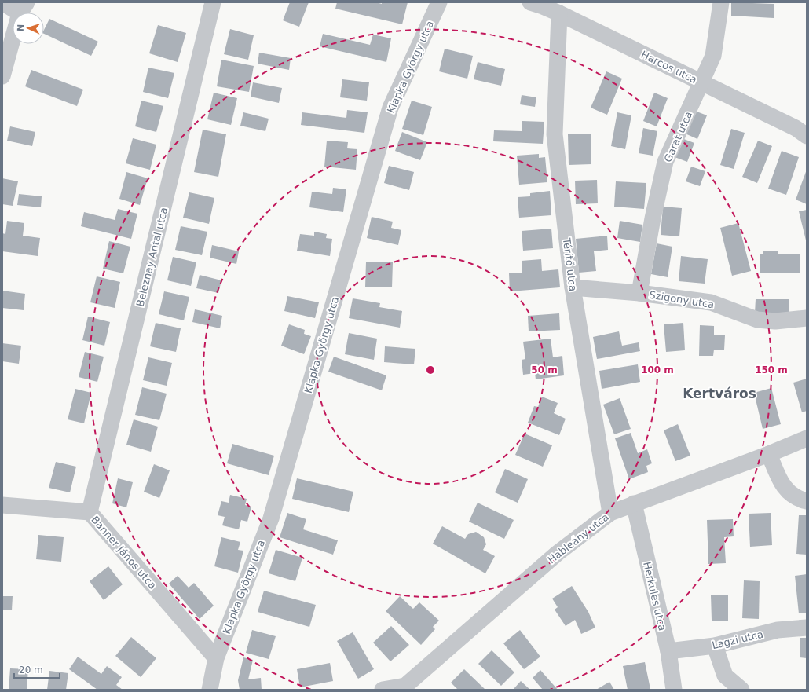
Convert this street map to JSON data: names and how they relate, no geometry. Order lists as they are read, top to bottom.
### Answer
{
  "streets": {
    "street": [
      "Klapka György utca",
      "Harcos utca",
      "Garat utca",
      "Beleznay Antal utca",
      "Térítő utca",
      "Szigony utca",
      "Hableány utca",
      "Banner János utca",
      "Herkules utca",
      "Lagzi utca"
    ]
  },
  "crossings": [
    ["Klapka György utca", "Banner János utca"],
    ["Harcos utca", "Garat utca"],
    ["Harcos utca", "Térítő utca"],
    ["Garat utca", "Szigony utca"],
    ["Beleznay Antal utca", "Banner János utca"],
    ["Térítő utca", "Szigony utca"],
    ["Térítő utca", "Hableány utca"],
    ["Hableány utca", "Herkules utca"],
    ["Herkules utca", "Lagzi utca"]
  ],
  "districts": ["Kertváros"],
  "scale_bar": "20 m",
  "north": "left",
  "rings": ["50 m", "100 m", "150 m"]
}
